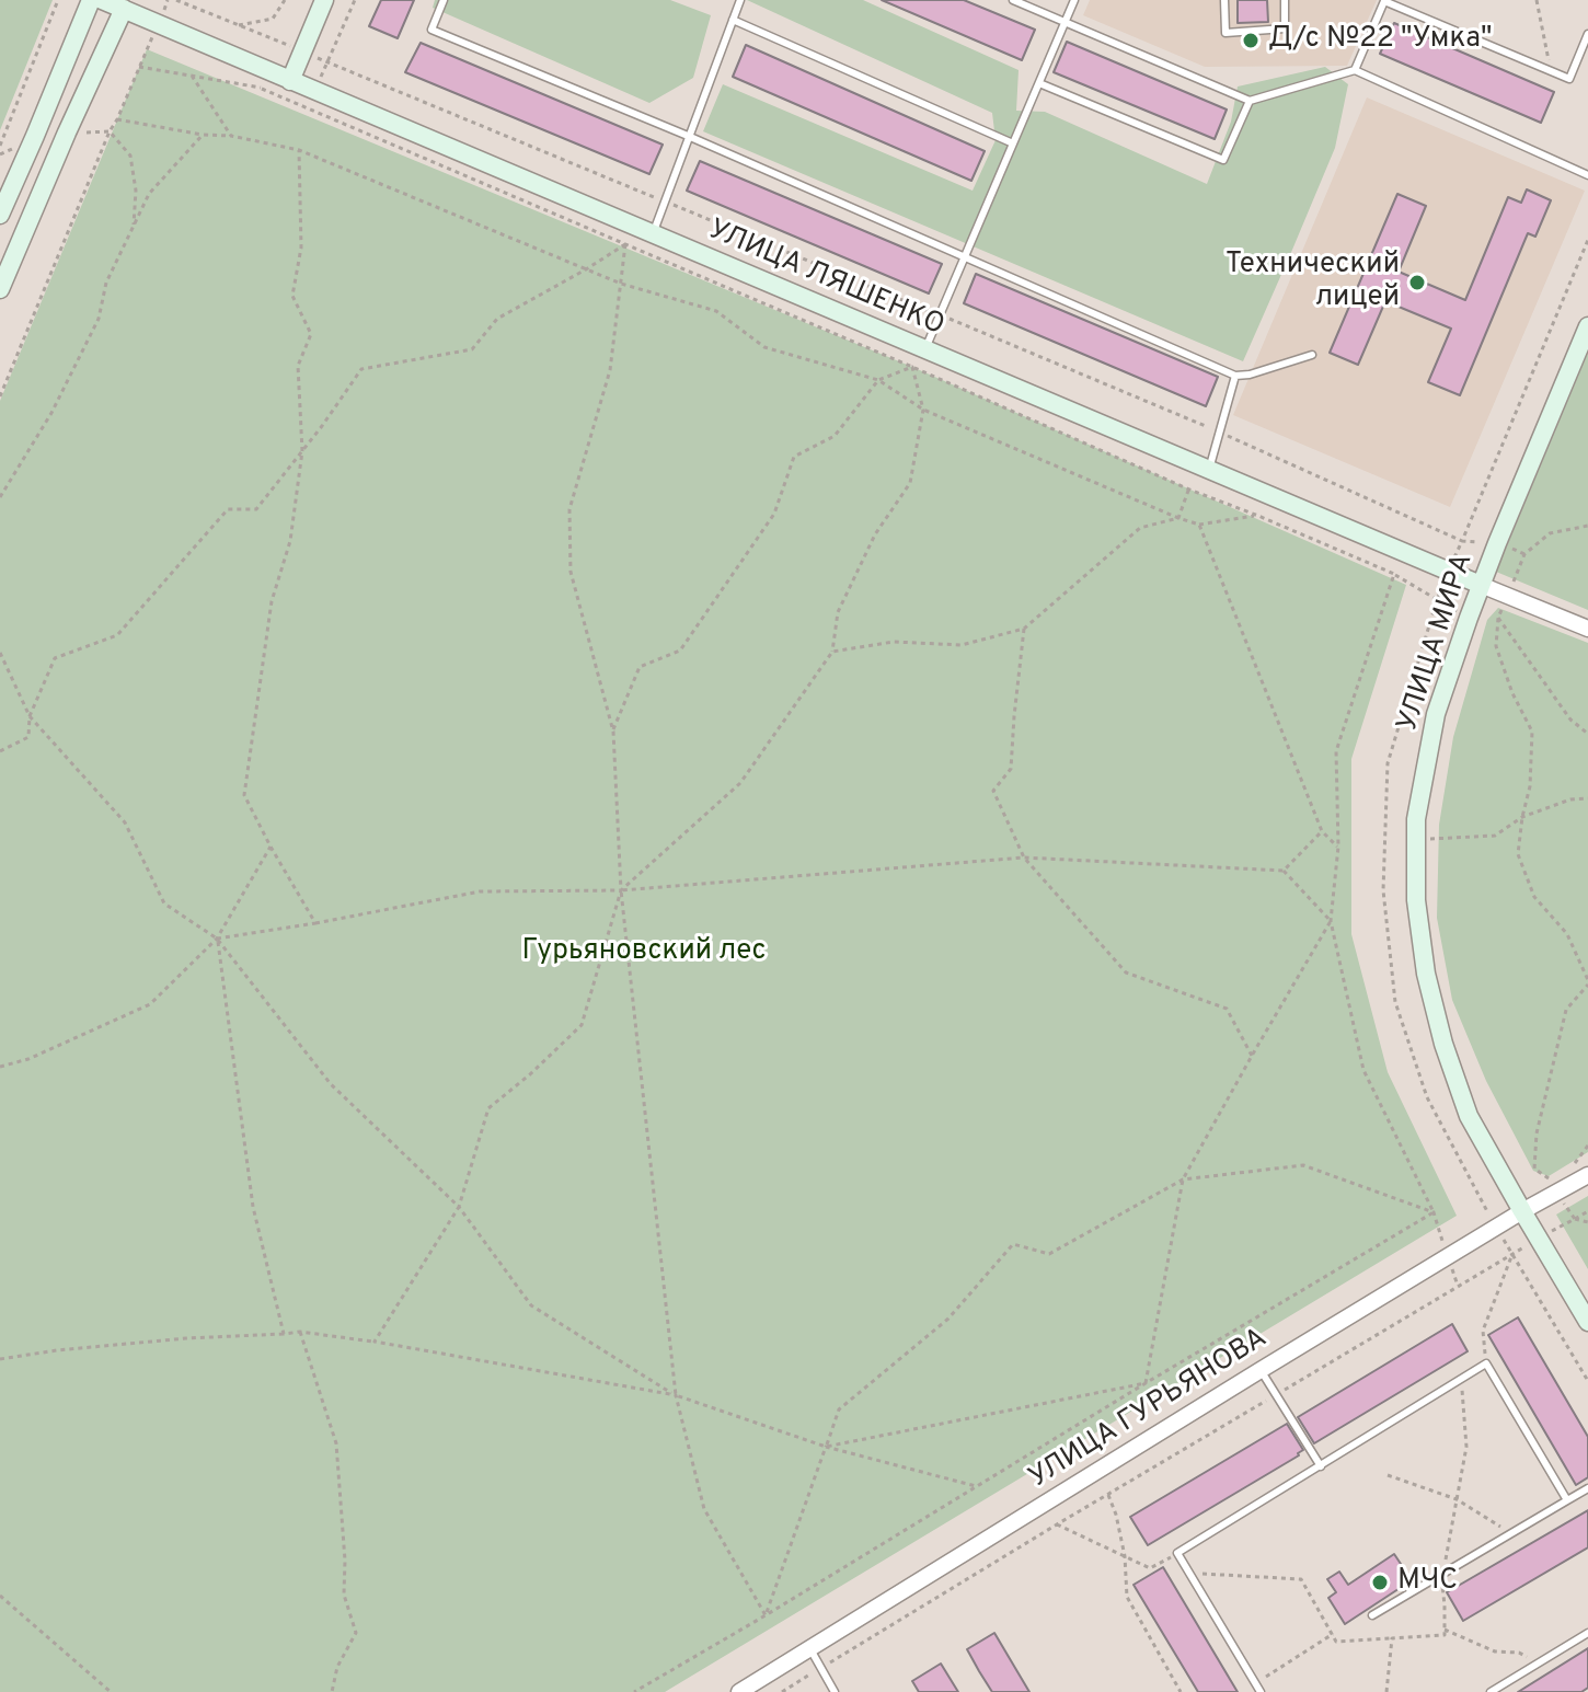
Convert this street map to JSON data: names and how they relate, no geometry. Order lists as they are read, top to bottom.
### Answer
{
  "streets": {
    "main road": ["УЛИЦА ЛЯШЕНКО", "УЛИЦА МИРА"],
    "street": ["УЛИЦА ГУРЬЯНОВА"]
  },
  "crossings": [
    ["УЛИЦА ЛЯШЕНКО", "УЛИЦА МИРА"],
    ["УЛИЦА МИРА", "УЛИЦА ГУРЬЯНОВА"]
  ],
  "parks": ["Гурьяновский лес"],
  "places": ["Д/с №22 \"Умка\"", "Технический лицей", "МЧС"]
}
